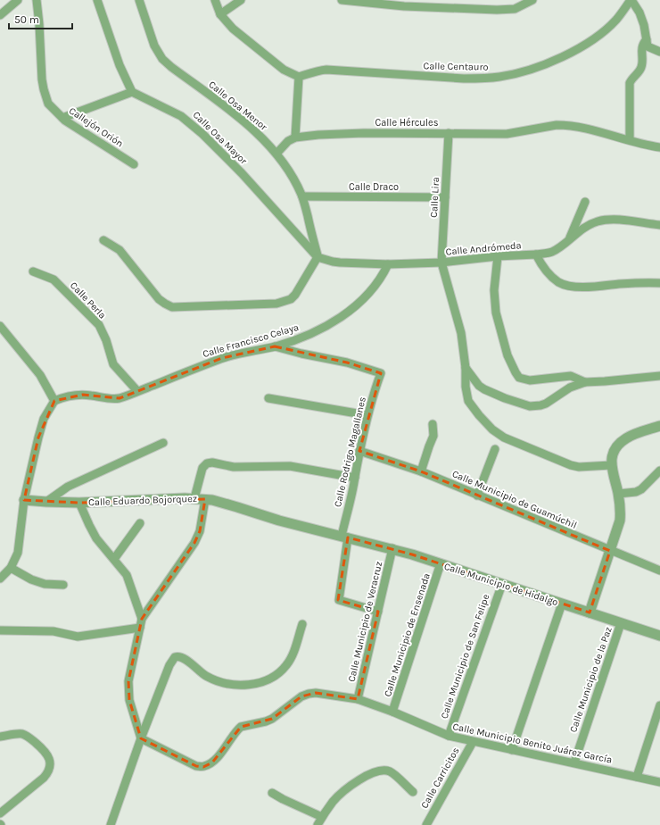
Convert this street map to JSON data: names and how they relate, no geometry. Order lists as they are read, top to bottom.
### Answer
{
  "streets": {
    "street": [
      "Calle Centauro",
      "Calle Osa Menor",
      "Calle Hércules",
      "Callejón Orión",
      "Calle Osa Mayor",
      "Calle Draco",
      "Calle Lira",
      "Calle Andrómeda",
      "Calle Perla",
      "Calle Francisco Celaya",
      "Calle Rodrigo Magallanes",
      "Calle Municipio de Guamúchil",
      "Calle Eduardo Bojorquez",
      "Calle Municipio de Hidalgo",
      "Calle Municipio de Veracruz",
      "Calle Municipio de Ensenada",
      "Calle Municipio de San Felipe",
      "Calle Municipio de la Paz",
      "Calle Municipio Benito Juárez García",
      "Calle Carricitos"
    ]
  },
  "crossings": [
    ["Calle Osa Menor", "Calle Osa Mayor"],
    ["Calle Osa Menor", "Calle Draco"],
    ["Calle Osa Menor", "Calle Andrómeda"],
    ["Calle Hércules", "Calle Lira"],
    ["Calle Osa Mayor", "Calle Andrómeda"],
    ["Calle Draco", "Calle Lira"],
    ["Calle Lira", "Calle Andrómeda"],
    ["Calle Andrómeda", "Calle Francisco Celaya"],
    ["Calle Perla", "Calle Francisco Celaya"],
    ["Calle Francisco Celaya", "Calle Rodrigo Magallanes"],
    ["Calle Rodrigo Magallanes", "Calle Municipio de Guamúchil"],
    ["Calle Rodrigo Magallanes", "Calle Eduardo Bojorquez"],
    ["Calle Rodrigo Magallanes", "Calle Municipio de Hidalgo"],
    ["Calle Rodrigo Magallanes", "Calle Municipio de Veracruz"],
    ["Calle Eduardo Bojorquez", "Calle Municipio de Hidalgo"],
    ["Calle Municipio de Hidalgo", "Calle Municipio de Veracruz"],
    ["Calle Municipio de Hidalgo", "Calle Municipio de Ensenada"],
    ["Calle Municipio de Hidalgo", "Calle Municipio de San Felipe"],
    ["Calle Municipio de Hidalgo", "Calle Municipio de la Paz"],
    ["Calle Municipio de Veracruz", "Calle Municipio Benito Juárez García"],
    ["Calle Municipio de Ensenada", "Calle Municipio Benito Juárez García"],
    ["Calle Municipio de San Felipe", "Calle Municipio Benito Juárez García"],
    ["Calle Municipio de la Paz", "Calle Municipio Benito Juárez García"],
    ["Calle Municipio Benito Juárez García", "Calle Carricitos"]
  ],
  "scale_bar": "50 m"
}
